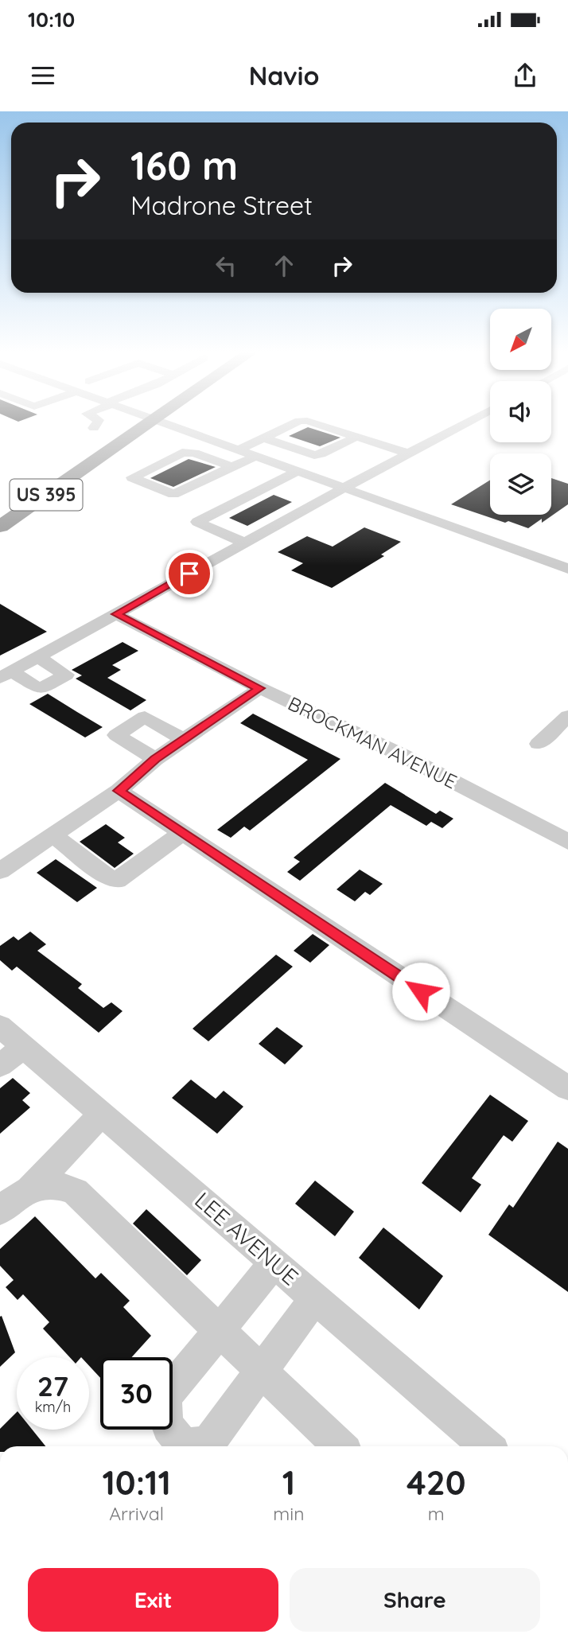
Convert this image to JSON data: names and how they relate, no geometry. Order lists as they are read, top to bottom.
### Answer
{
  "streets": {
    "highway": ["US 395"],
    "street": ["BROCKMAN AVENUE", "LEE AVENUE"]
  },
  "north": "bottom left",
  "page": {
    "status": "10:10",
    "header": "Navio",
    "turn": ["160 m", "Madrone Street"],
    "speed": "27 km/h",
    "limit": "30",
    "eta": [
      "10:11",
      "Arrival",
      "1",
      "min",
      "420",
      "m"
    ],
    "buttons": ["Exit", "Share"]
  }
}
